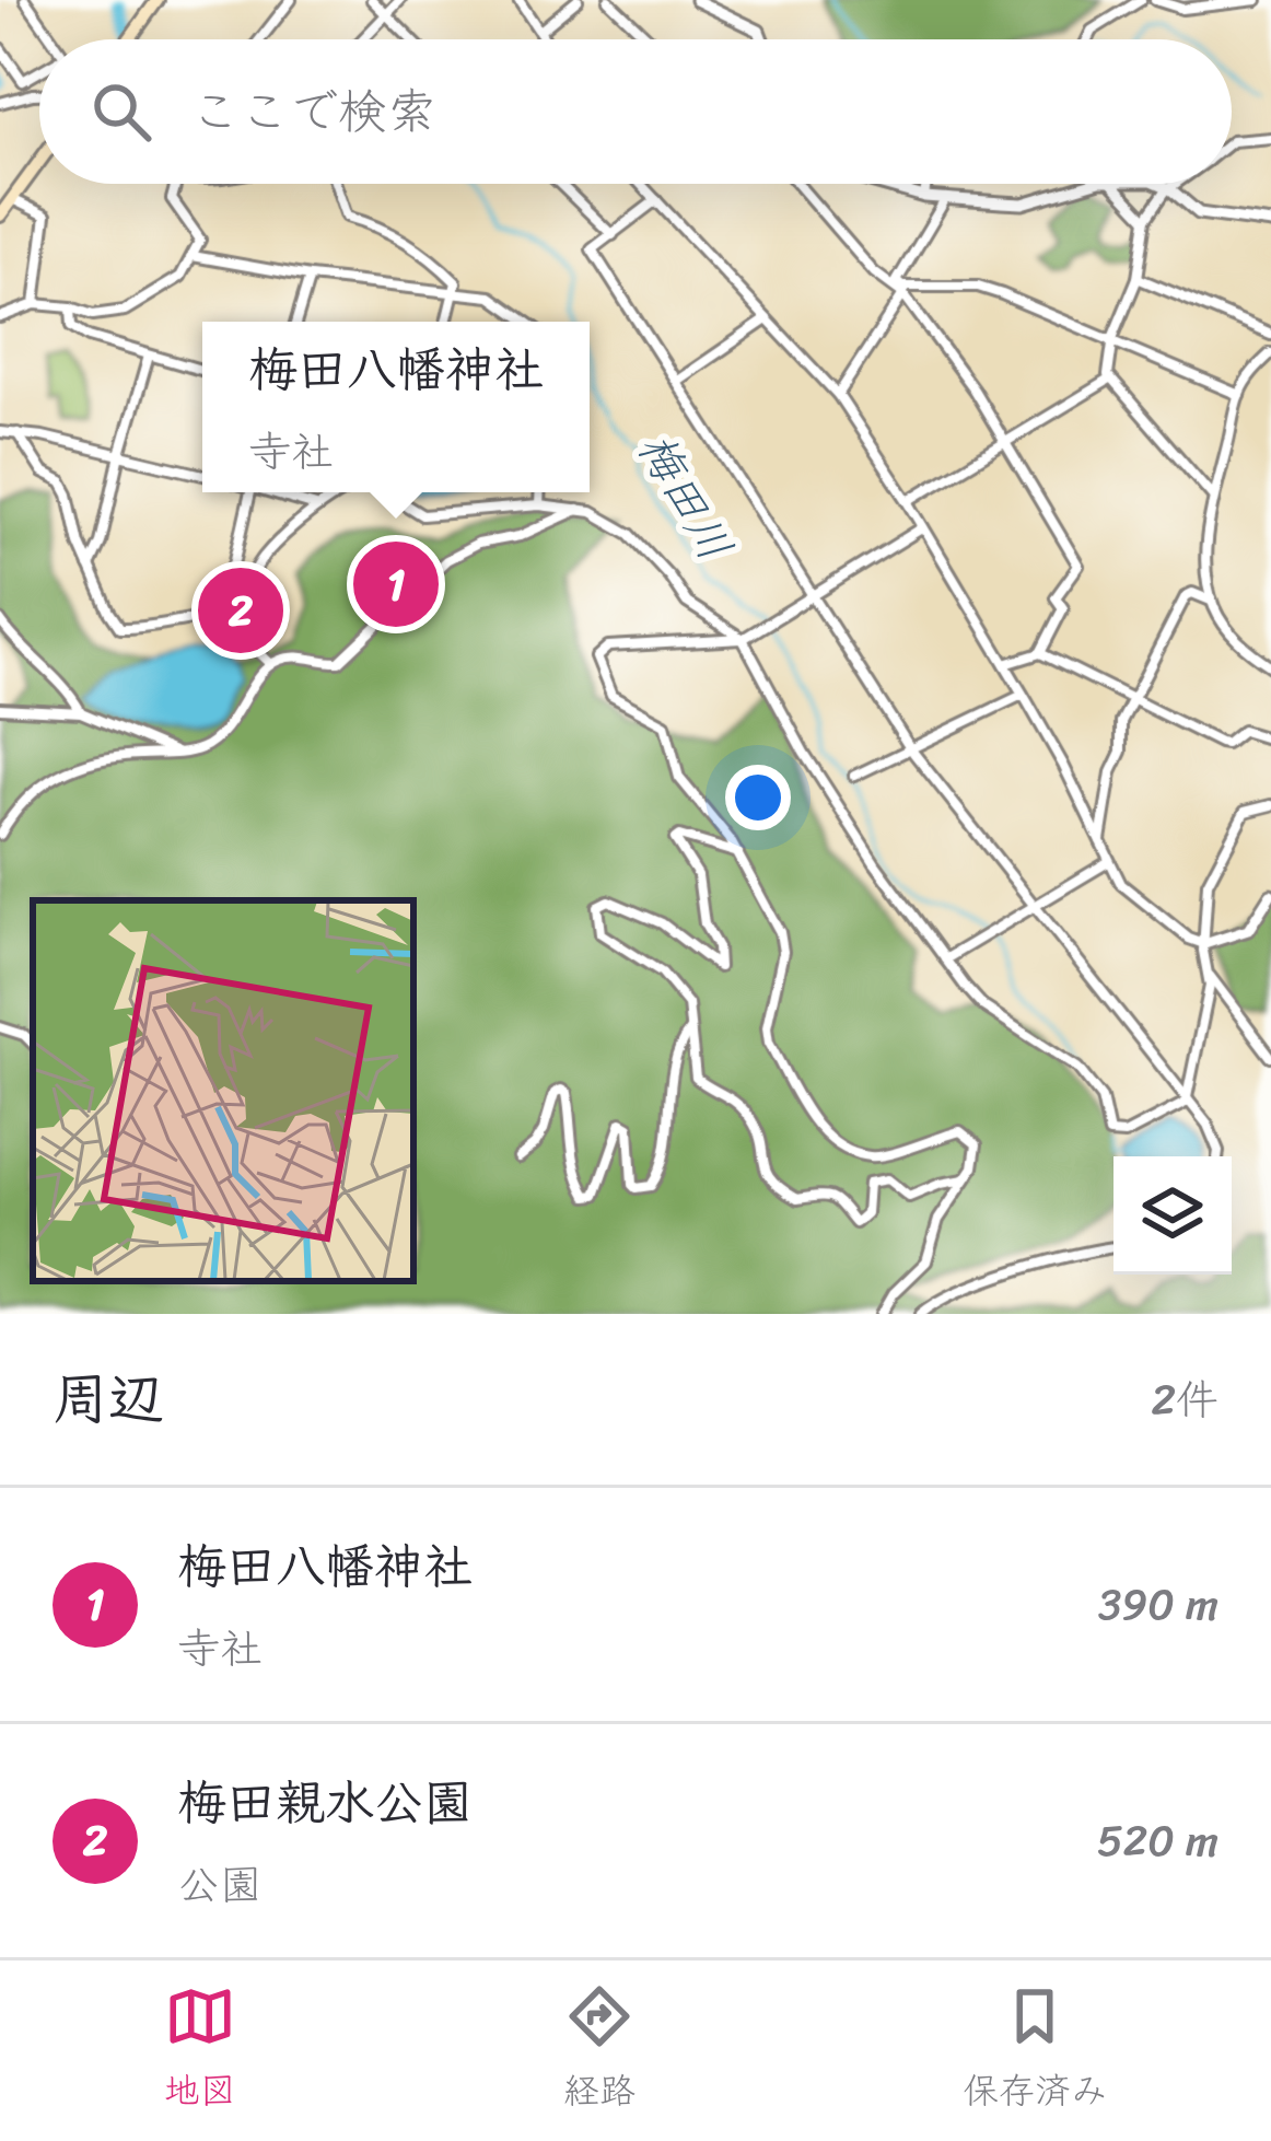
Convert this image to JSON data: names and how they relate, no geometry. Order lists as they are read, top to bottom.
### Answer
{
  "water": ["梅田川"],
  "page": {
    "search": "ここで検索",
    "popup": ["梅田八幡神社", "寺社"],
    "pins": ["1", "2"],
    "heading": ["周辺", "2件"],
    "list": [
      {
        "mark": "1",
        "name": "梅田八幡神社",
        "note": "寺社",
        "value": "390 m"
      },
      {
        "mark": "2",
        "name": "梅田親水公園",
        "note": "公園",
        "value": "520 m"
      }
    ],
    "nav": ["地図", "経路", "保存済み"]
  }
}
